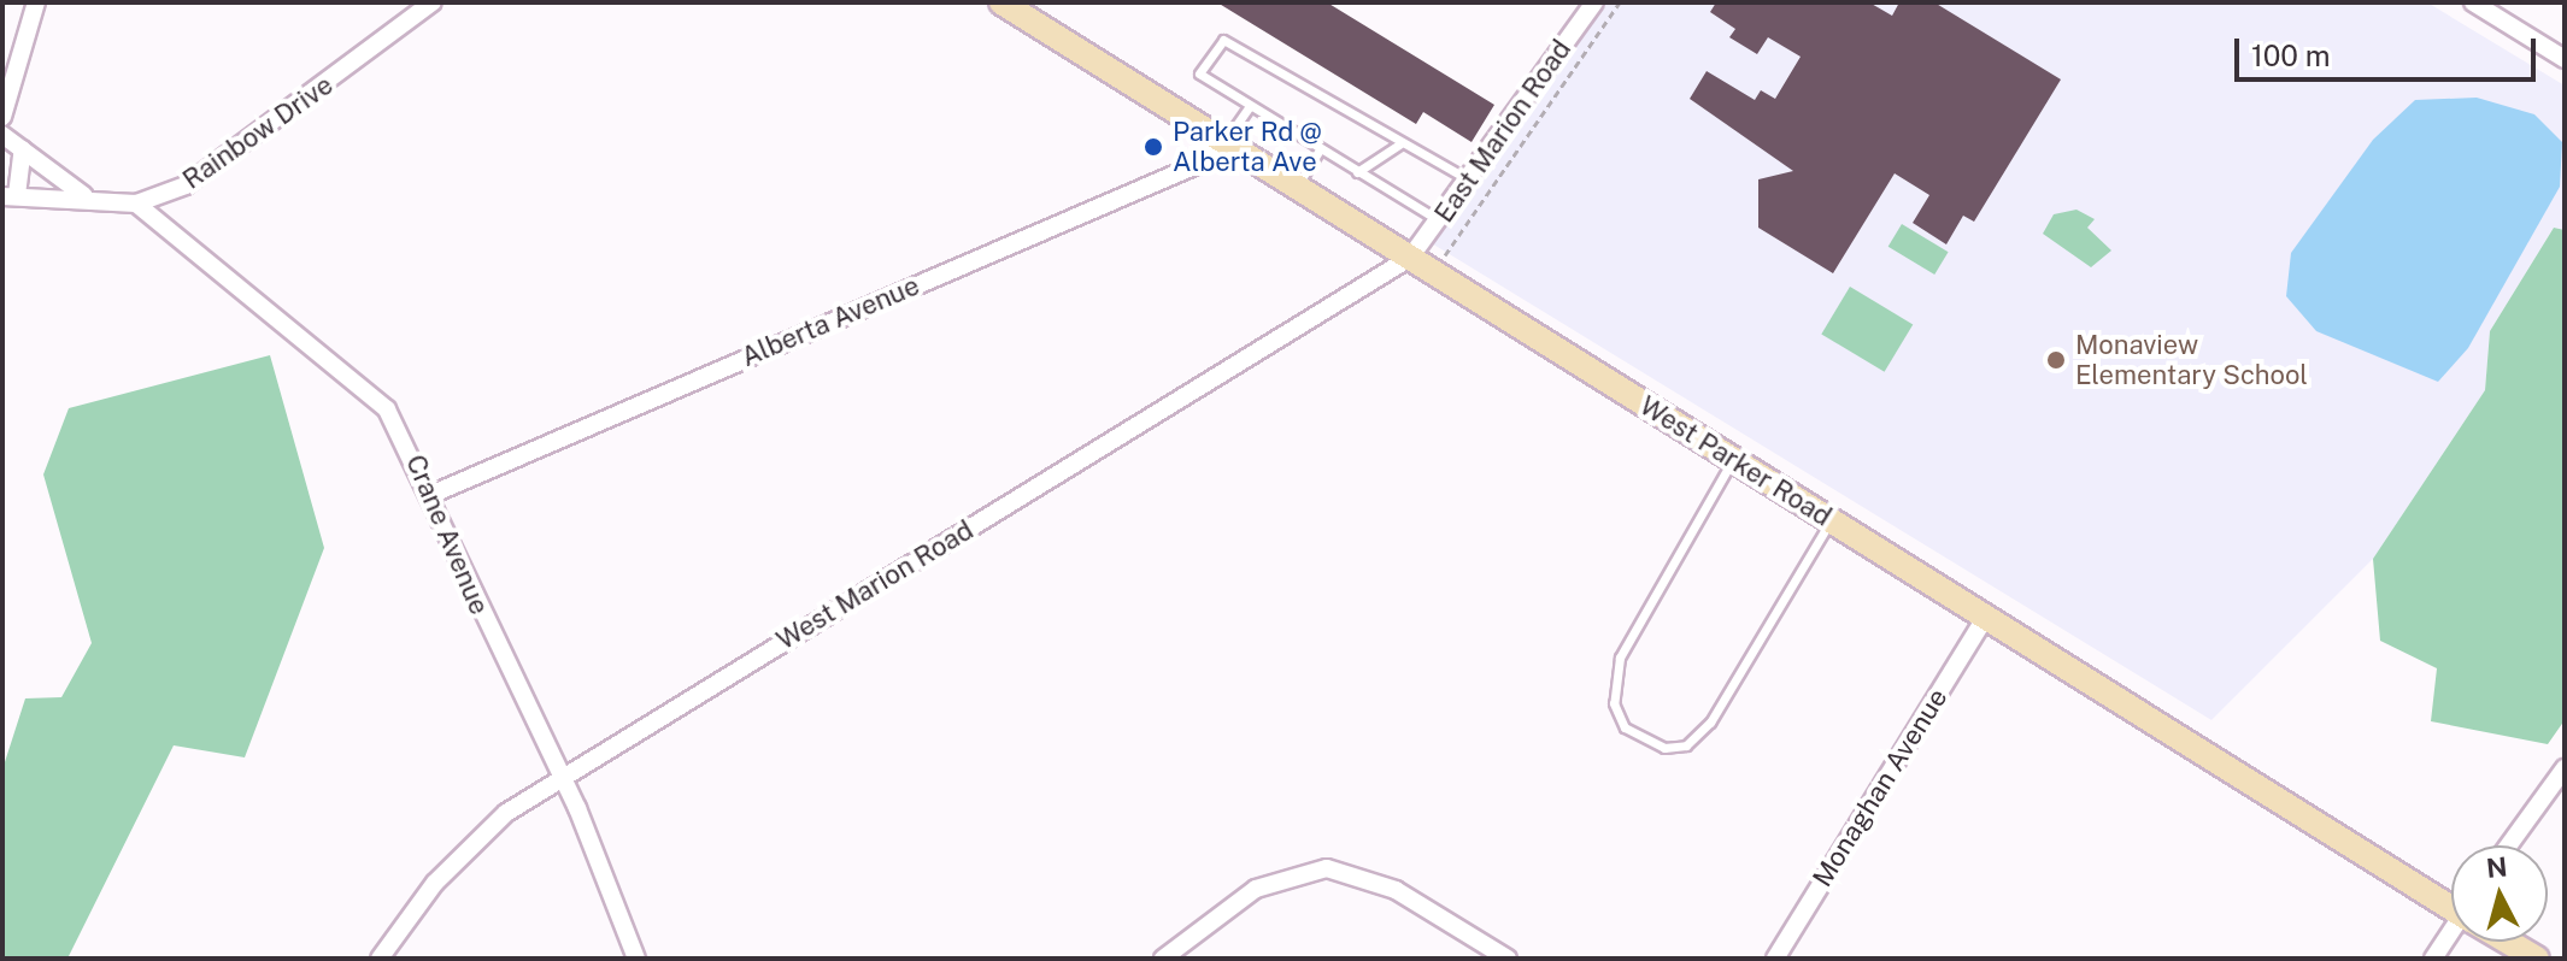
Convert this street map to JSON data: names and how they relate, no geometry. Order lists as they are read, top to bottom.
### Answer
{
  "streets": {
    "street": [
      "East Marion Road",
      "Rainbow Drive",
      "Alberta Avenue",
      "West Parker Road",
      "Crane Avenue",
      "West Marion Road",
      "Monaghan Avenue"
    ]
  },
  "crossings": [
    ["East Marion Road", "West Parker Road"],
    ["East Marion Road", "West Marion Road"],
    ["Rainbow Drive", "Crane Avenue"],
    ["Alberta Avenue", "West Parker Road"],
    ["Alberta Avenue", "Crane Avenue"],
    ["West Parker Road", "West Marion Road"],
    ["West Parker Road", "Monaghan Avenue"],
    ["Crane Avenue", "West Marion Road"]
  ],
  "places": ["Parker Rd @ Alberta Ave", "Monaview Elementary School"],
  "scale_bar": "100 m",
  "north": "top"
}
